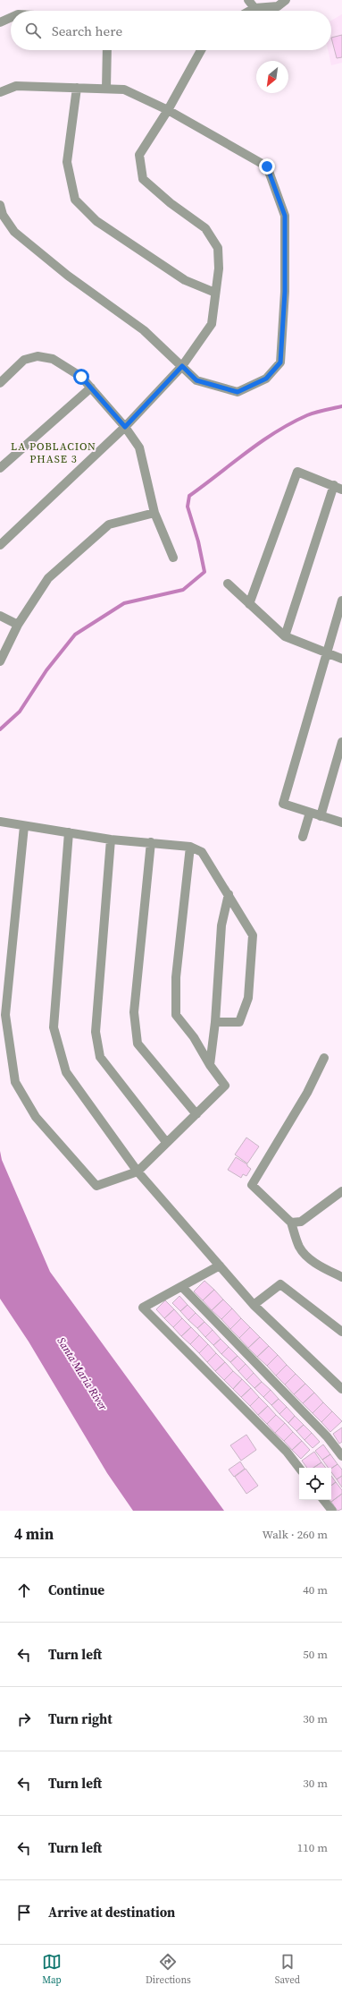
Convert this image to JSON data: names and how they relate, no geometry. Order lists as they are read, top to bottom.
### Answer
{
  "districts": ["LA POBLACION PHASE 3"],
  "water": ["Santa Maria River"],
  "north": "bottom left",
  "page": {
    "search": "Search here",
    "heading": ["4 min", "Walk · 260 m"],
    "list": [
      ["Continue", "40 m"],
      ["Turn left", "50 m"],
      ["Turn right", "30 m"],
      ["Turn left", "30 m"],
      ["Turn left", "110 m"],
      "Arrive at destination"
    ],
    "nav": ["Map", "Directions", "Saved"]
  }
}
